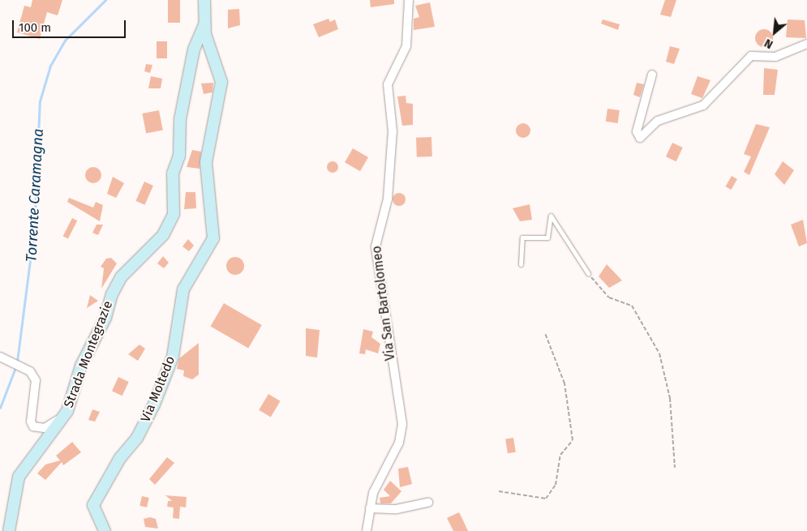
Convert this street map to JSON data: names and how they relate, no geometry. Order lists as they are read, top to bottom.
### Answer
{
  "streets": {
    "street": ["Via San Bartolomeo", "Strada Montegrazie", "Via Moltedo"]
  },
  "crossings": [
    ["Strada Montegrazie", "Via Moltedo"]
  ],
  "water": ["Torrente Caramagna"],
  "scale_bar": "100 m",
  "north": "bottom left"
}
